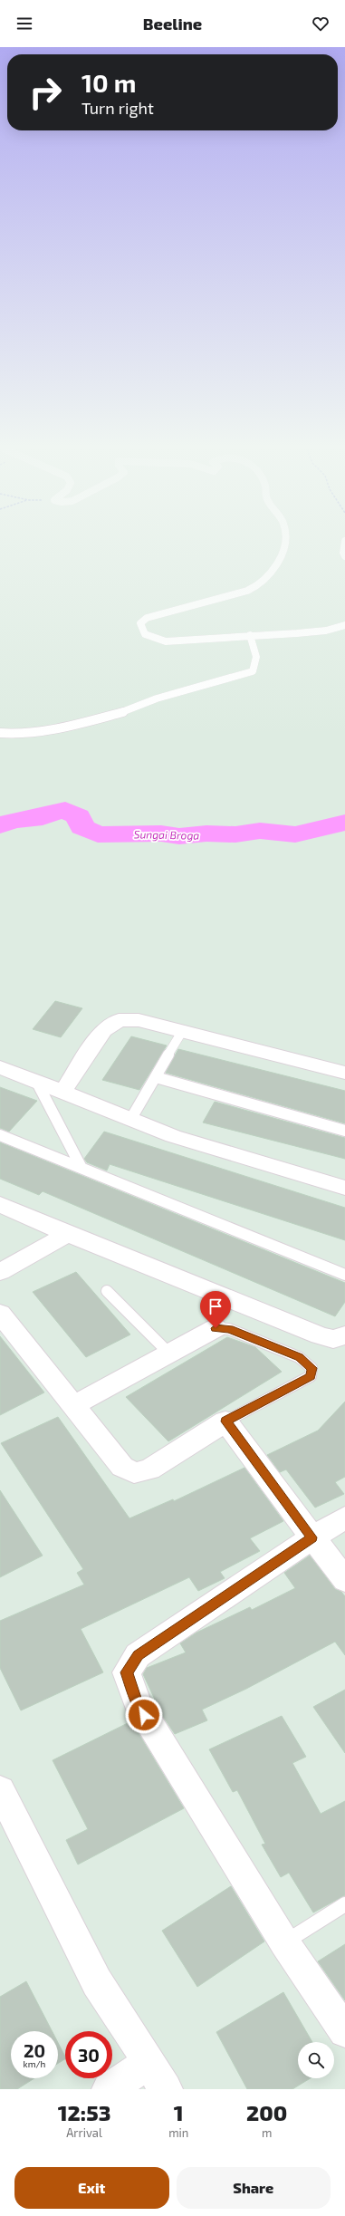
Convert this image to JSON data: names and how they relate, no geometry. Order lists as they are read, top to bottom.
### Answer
{
  "water": ["Sungai Broga"],
  "page": {
    "header": "Beeline",
    "turn": ["10 m", "Turn right"],
    "speed": "20 km/h",
    "limit": "30",
    "eta": [
      "12:53",
      "Arrival",
      "1",
      "min",
      "200",
      "m"
    ],
    "buttons": ["Exit", "Share"]
  }
}
